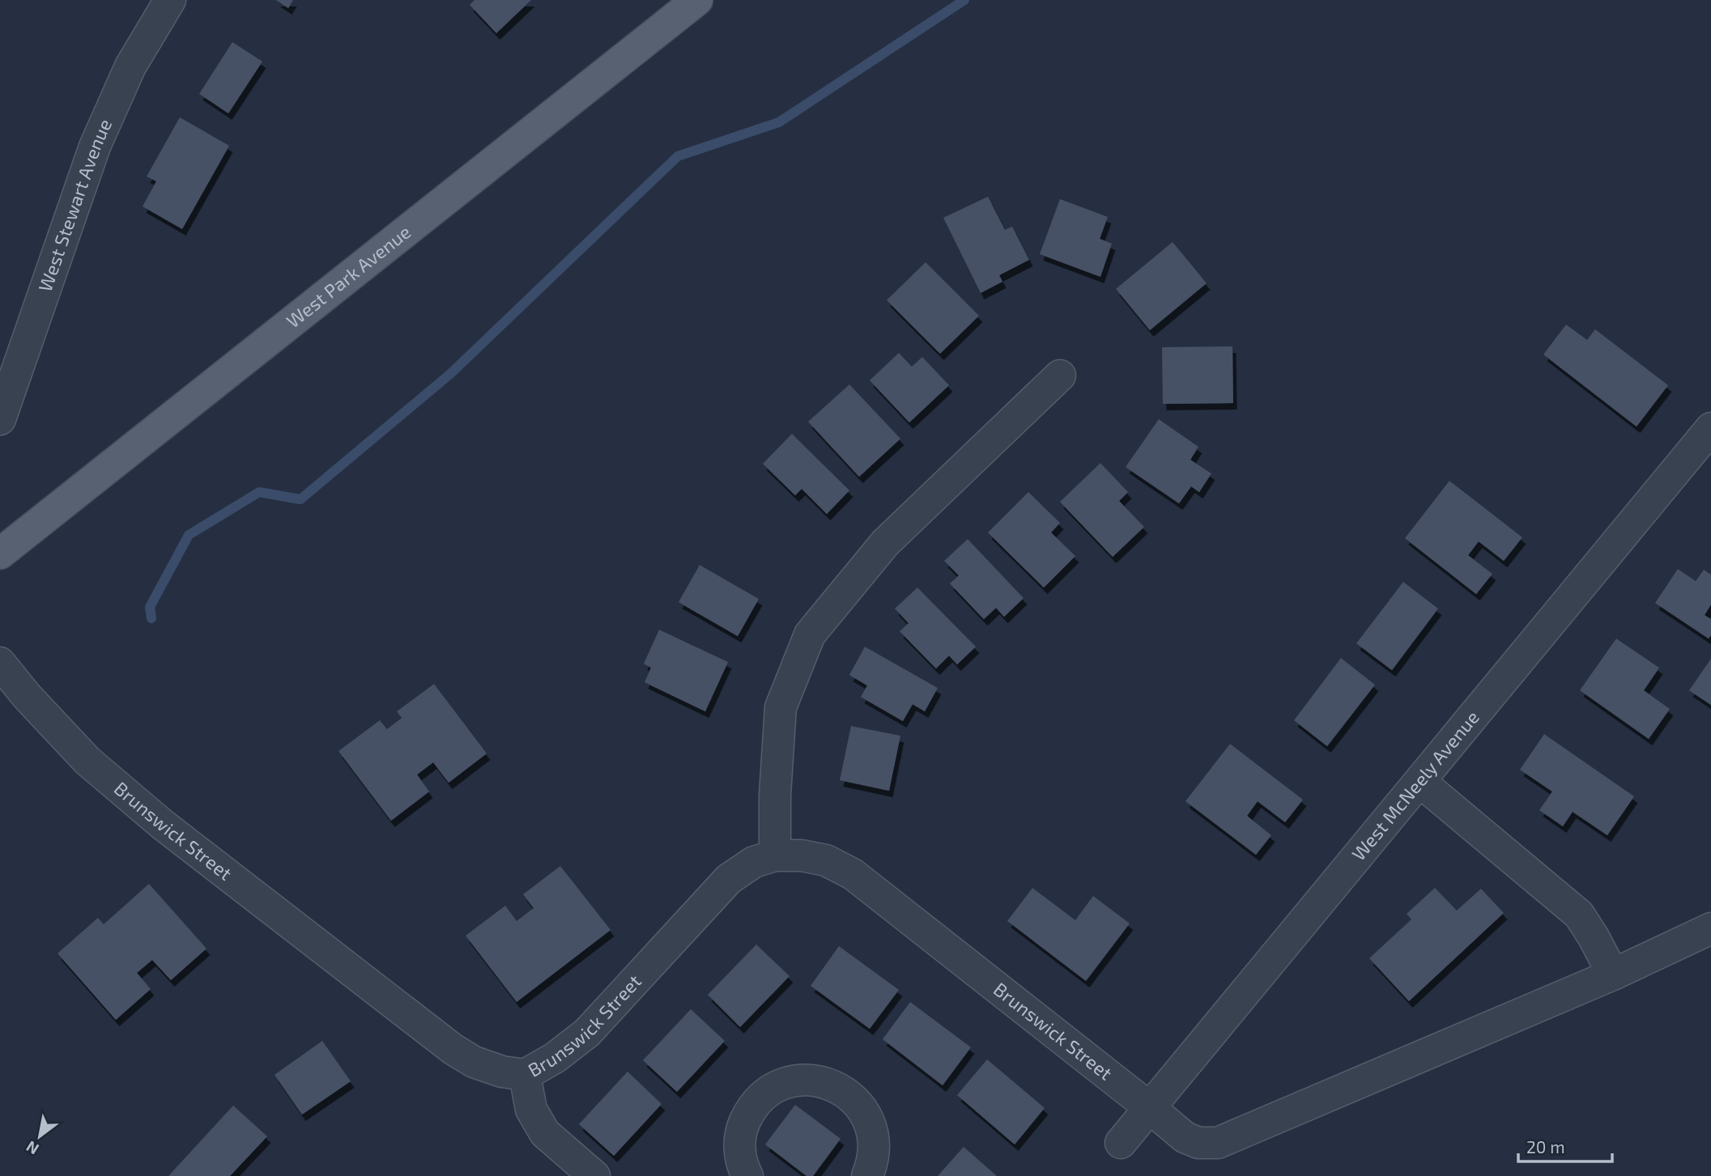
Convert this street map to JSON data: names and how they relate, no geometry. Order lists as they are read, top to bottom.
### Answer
{
  "streets": {
    "main road": ["West Park Avenue"],
    "street": ["West Stewart Avenue", "West McNeely Avenue", "Brunswick Street"]
  },
  "crossings": [
    ["West McNeely Avenue", "Brunswick Street"]
  ],
  "scale_bar": "20 m",
  "north": "bottom left"
}
